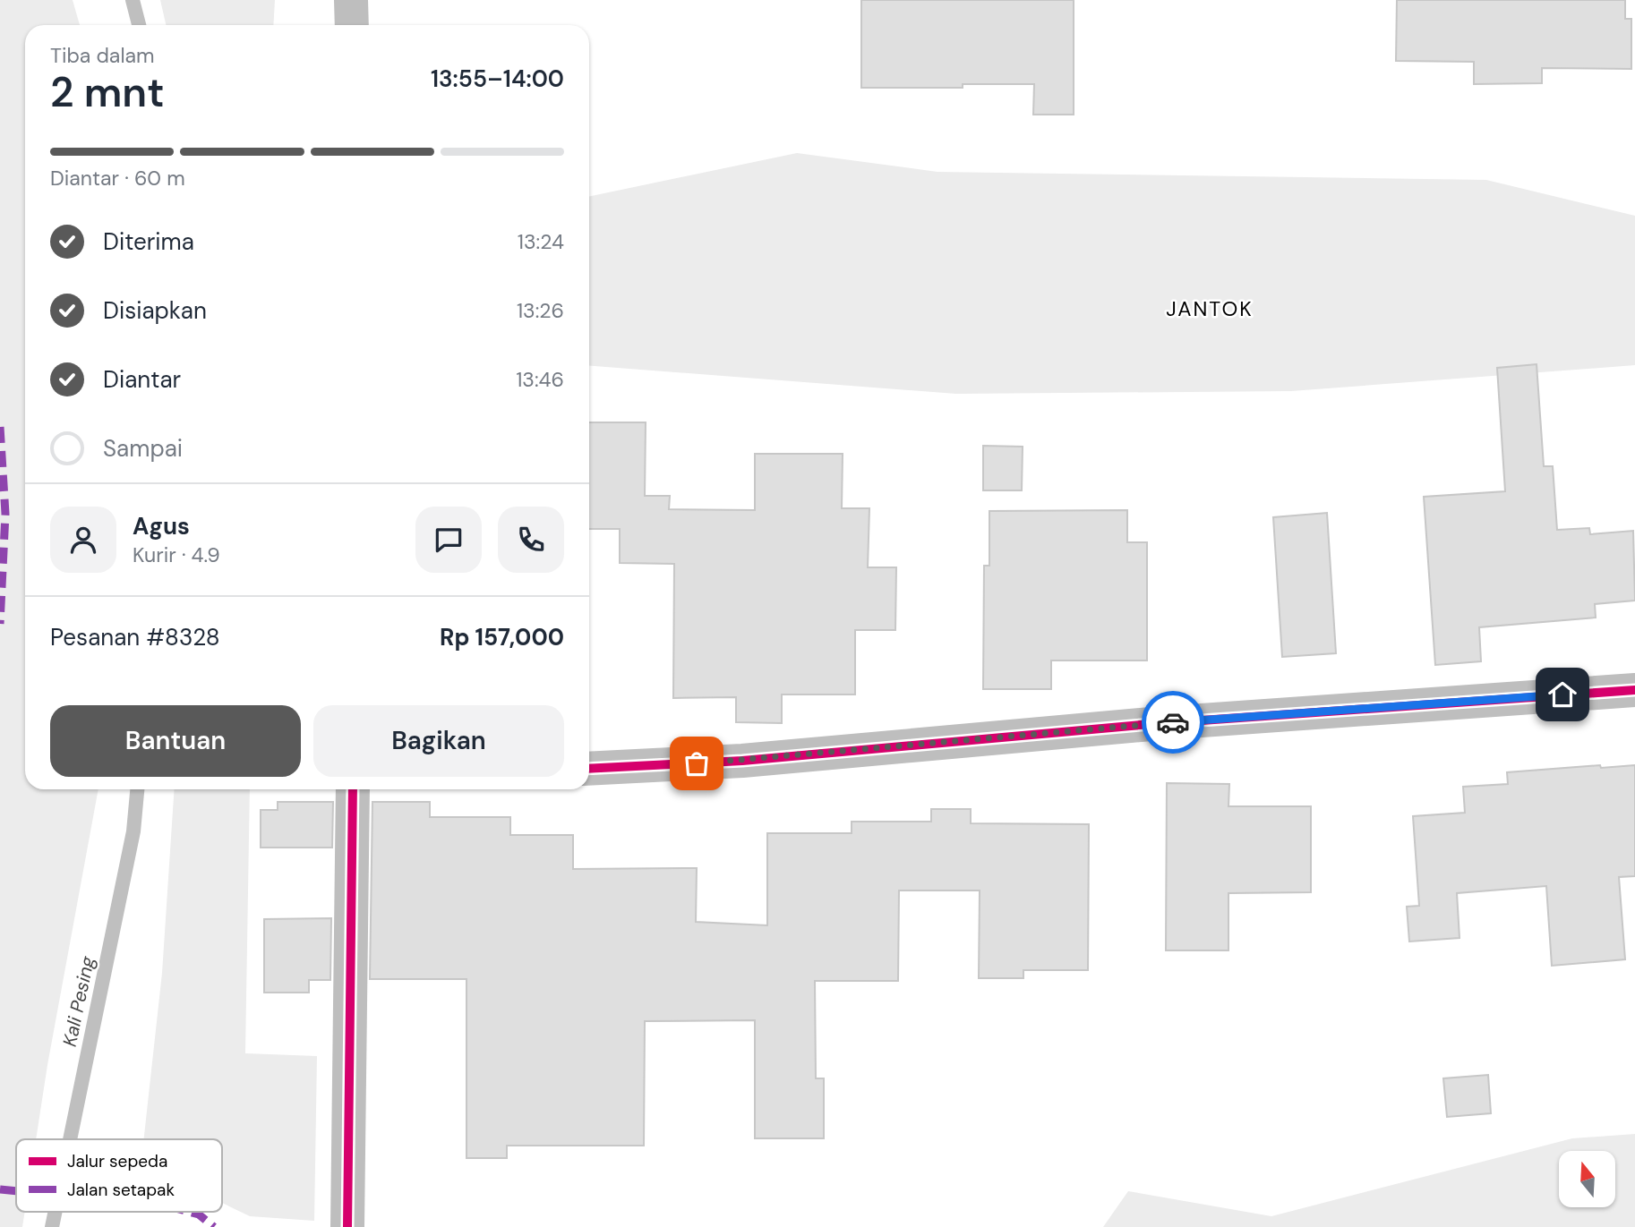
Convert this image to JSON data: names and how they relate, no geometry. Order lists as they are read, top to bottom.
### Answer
{
  "districts": ["JANTOK"],
  "water": ["Kali Pesing"],
  "legend": ["Jalur sepeda", "Jalan setapak"],
  "north": "top",
  "page": {
    "heading": ["2 mnt", "Tiba dalam", "13:55–14:00"],
    "panel": [
      "Agus",
      "Kurir · 4.9",
      "Pesanan #8328",
      "Rp 157,000"
    ],
    "bar": "Diantar · 60 m",
    "list": [
      ["Diterima", "13:24"],
      ["Disiapkan", "13:26"],
      ["Diantar", "13:46"],
      "Sampai"
    ],
    "buttons": ["Bantuan", "Bagikan"]
  }
}
